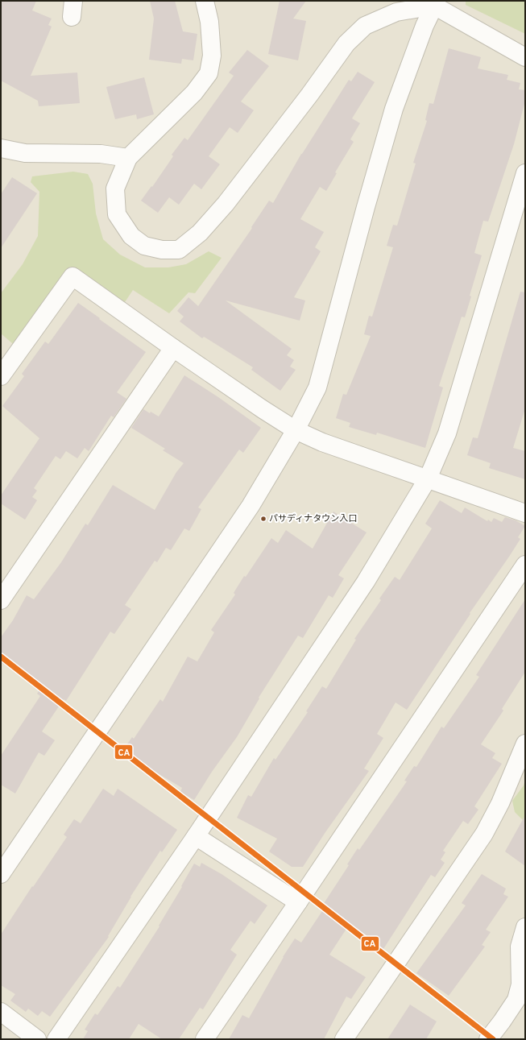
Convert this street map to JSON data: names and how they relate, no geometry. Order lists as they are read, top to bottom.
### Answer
{
  "places": ["パサディナタウン入口"],
  "lines": ["transit line CA"]
}
